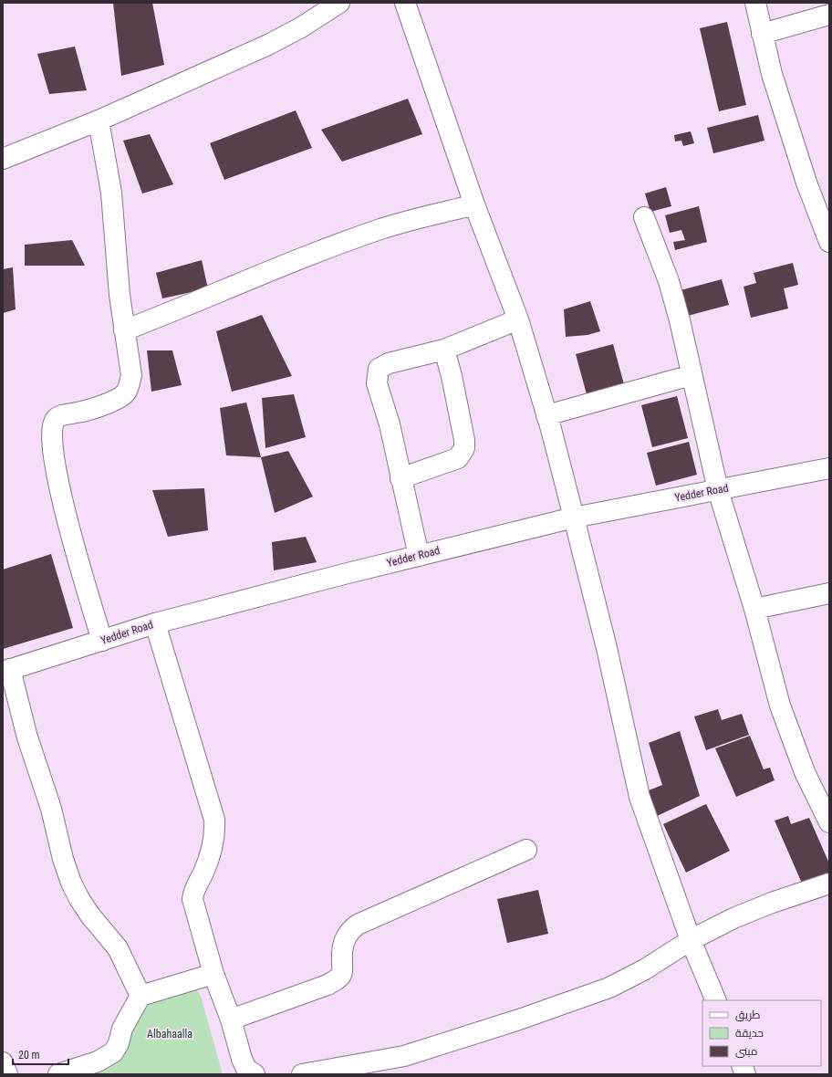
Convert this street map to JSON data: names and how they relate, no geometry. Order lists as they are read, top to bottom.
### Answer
{
  "streets": {
    "street": ["Yedder Road"]
  },
  "parks": ["Albahaalla"],
  "legend": ["طريق", "حديقة", "مبنى"],
  "scale_bar": "20 m"
}
